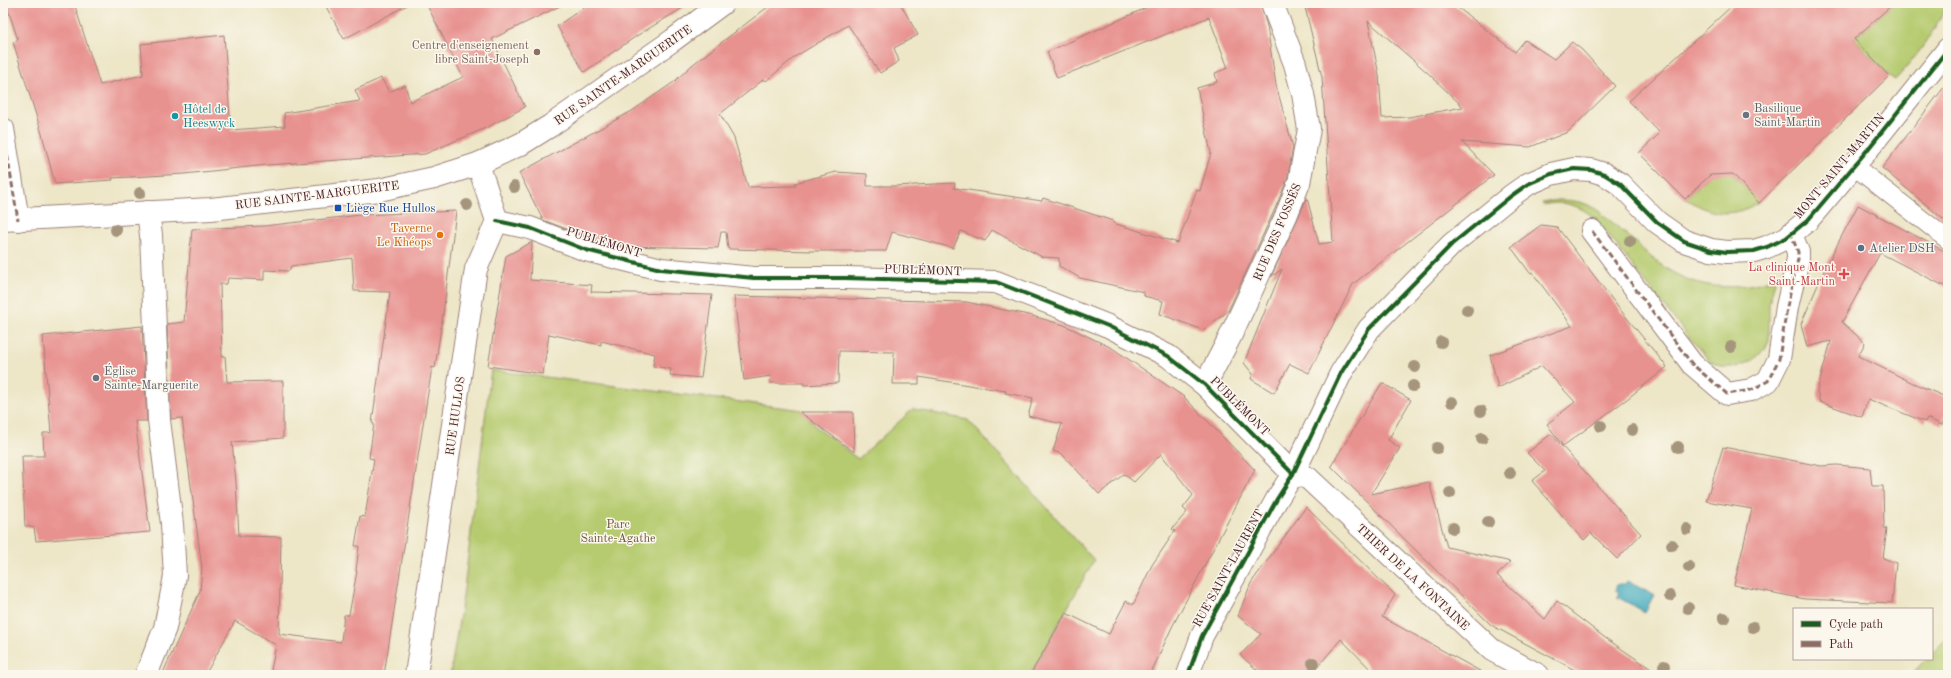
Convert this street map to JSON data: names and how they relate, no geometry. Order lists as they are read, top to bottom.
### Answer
{
  "streets": {
    "street": [
      "RUE SAINTE-MARGUERITE",
      "MONT SAINT-MARTIN",
      "RUE DES FOSSÉS",
      "PUBLÉMONT",
      "RUE HULLOS",
      "RUE SAINT-LAURENT",
      "THIER DE LA FONTAINE"
    ]
  },
  "crossings": [
    ["MONT SAINT-MARTIN", "PUBLÉMONT"],
    ["MONT SAINT-MARTIN", "RUE SAINT-LAURENT"],
    ["MONT SAINT-MARTIN", "THIER DE LA FONTAINE"],
    ["RUE DES FOSSÉS", "PUBLÉMONT"],
    ["PUBLÉMONT", "RUE HULLOS"],
    ["PUBLÉMONT", "RUE SAINT-LAURENT"],
    ["PUBLÉMONT", "THIER DE LA FONTAINE"],
    ["RUE SAINT-LAURENT", "THIER DE LA FONTAINE"]
  ],
  "parks": ["Parc Sainte-Agathe"],
  "places": {
    "other": [
      "Centre d'enseignement libre Saint-Joseph",
      "Basilique Saint-Martin",
      "Hôtel de Heeswyck",
      "Taverne Le Khéops",
      "Atelier DSH",
      "Église Sainte-Marguerite"
    ],
    "transit": ["Liège Rue Hullos"],
    "health": ["La clinique Mont Saint-Martin"]
  },
  "legend": ["Cycle path", "Path"]
}
